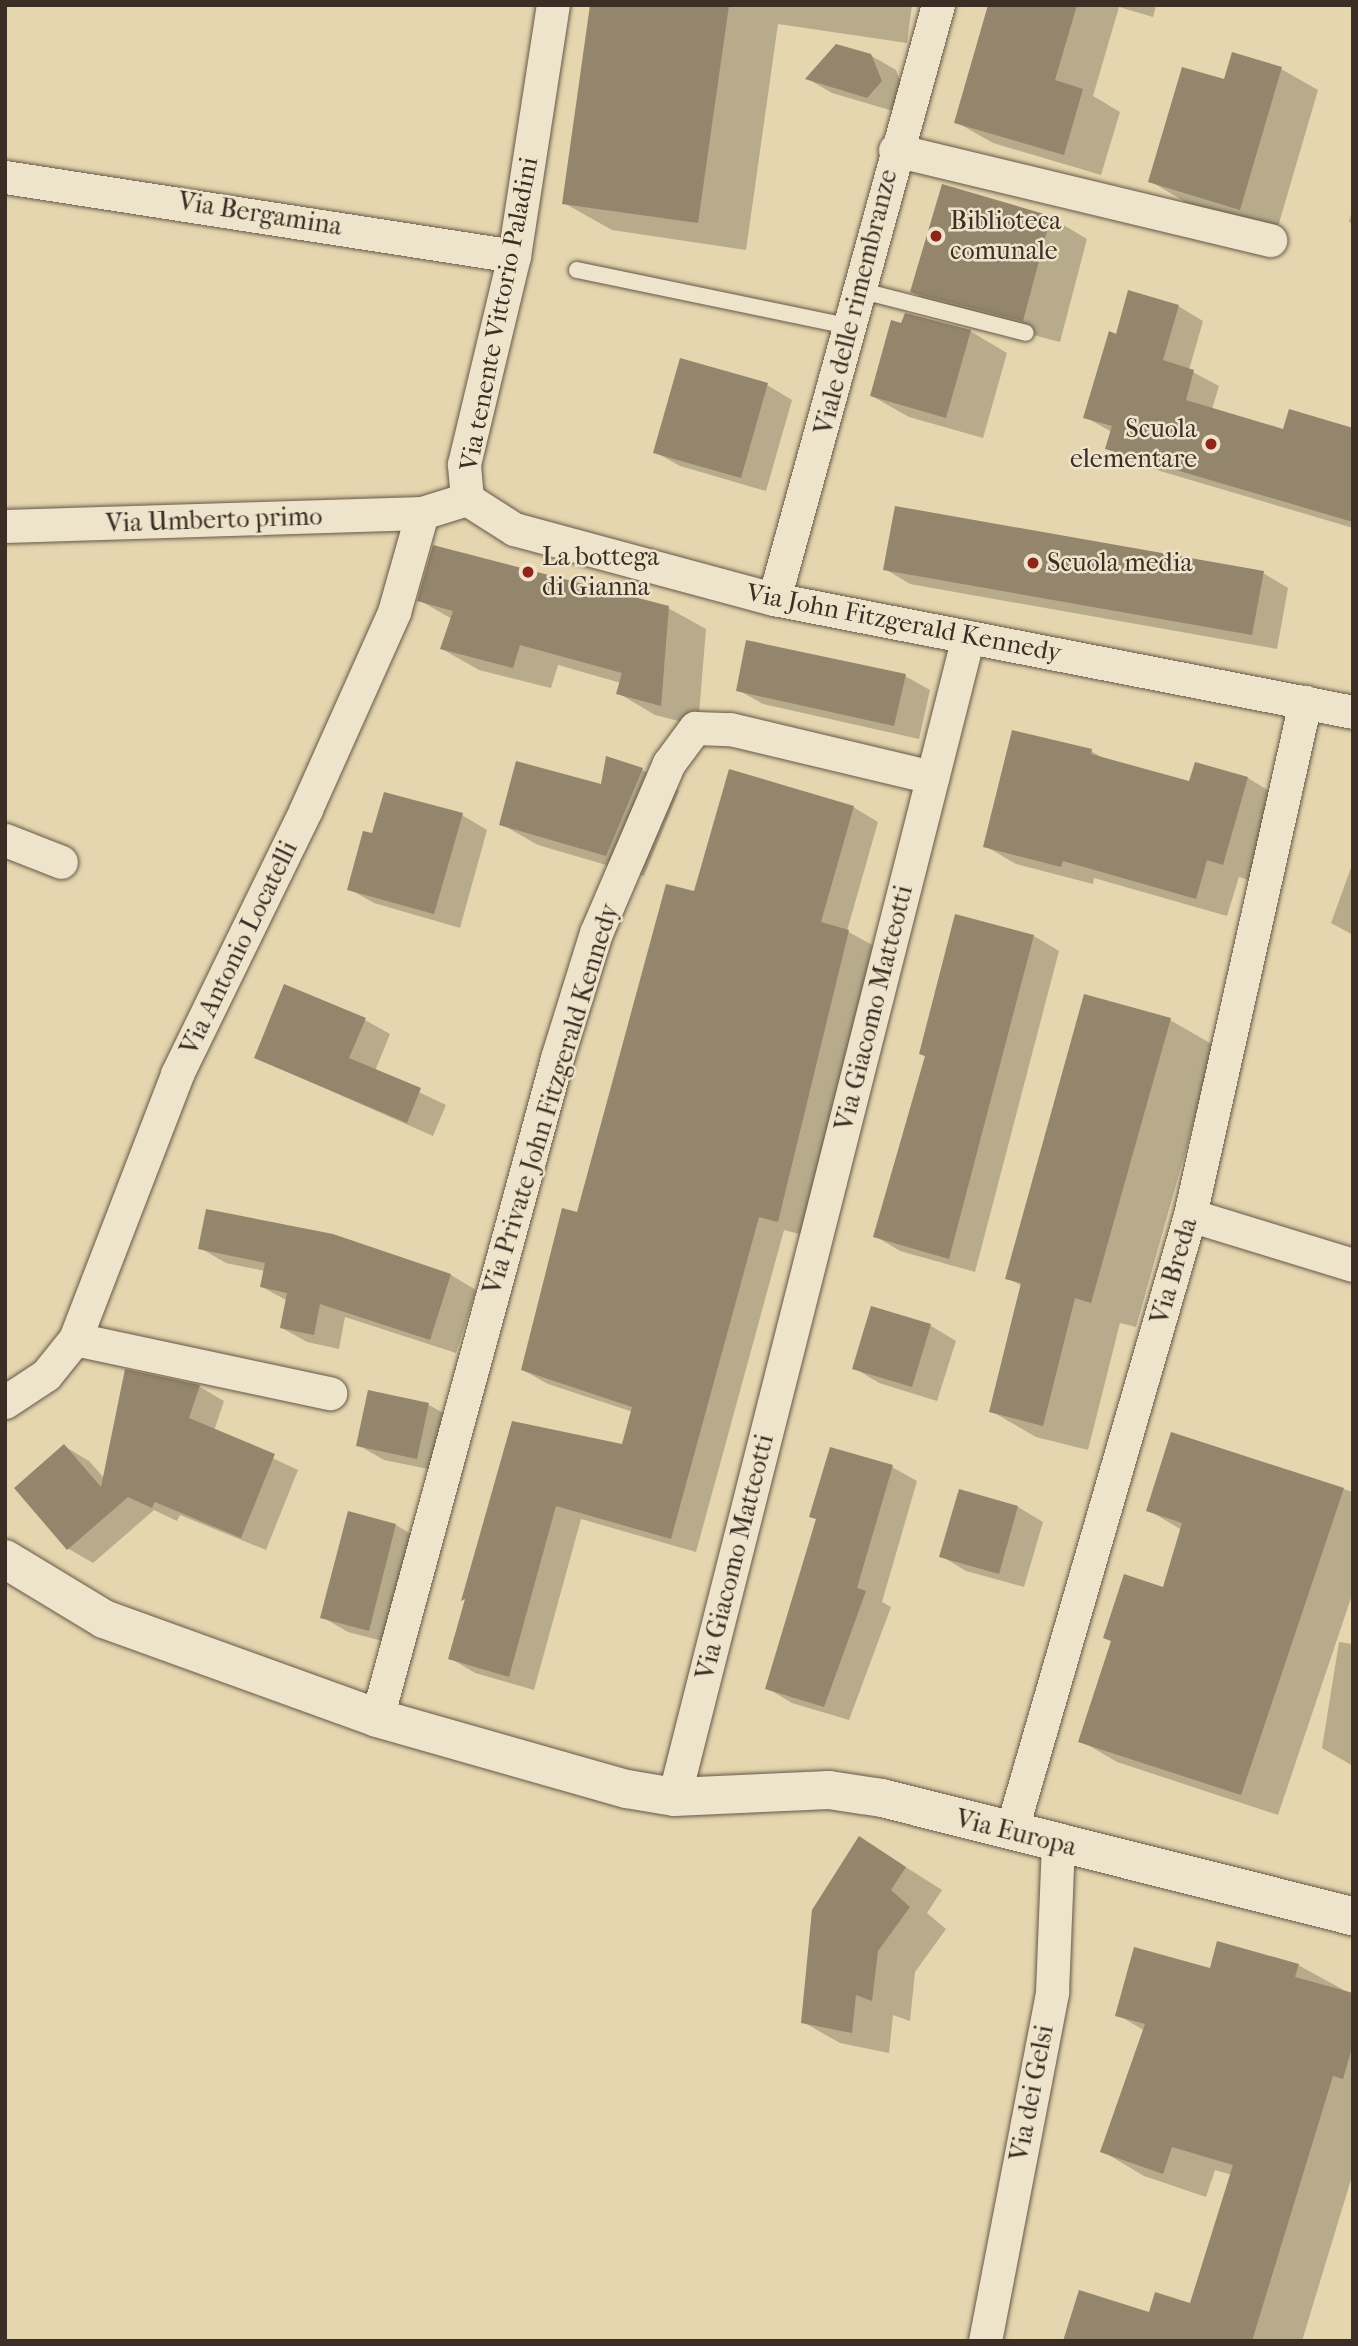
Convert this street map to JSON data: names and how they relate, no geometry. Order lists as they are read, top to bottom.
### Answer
{
  "streets": {
    "street": [
      "Via Bergamina",
      "Viale delle rimembranze",
      "Via tenente Vittorio Paladini",
      "Via Umberto primo",
      "Via John Fitzgerald Kennedy",
      "Via Antonio Locatelli",
      "Via Giacomo Matteotti",
      "Via Private John Fitzgerald Kennedy",
      "Via Breda",
      "Via Europa",
      "Via dei Gelsi"
    ]
  },
  "crossings": [
    ["Via Bergamina", "Via tenente Vittorio Paladini"],
    ["Viale delle rimembranze", "Via John Fitzgerald Kennedy"],
    ["Via tenente Vittorio Paladini", "Via John Fitzgerald Kennedy"],
    ["Via Umberto primo", "Via Antonio Locatelli"],
    ["Via John Fitzgerald Kennedy", "Via Giacomo Matteotti"],
    ["Via John Fitzgerald Kennedy", "Via Breda"],
    ["Via Giacomo Matteotti", "Via Private John Fitzgerald Kennedy"],
    ["Via Giacomo Matteotti", "Via Europa"],
    ["Via Breda", "Via Europa"],
    ["Via Europa", "Via dei Gelsi"]
  ],
  "places": [
    "Biblioteca comunale",
    "Scuola elementare",
    "Scuola media",
    "La bottega di Gianna"
  ]
}
